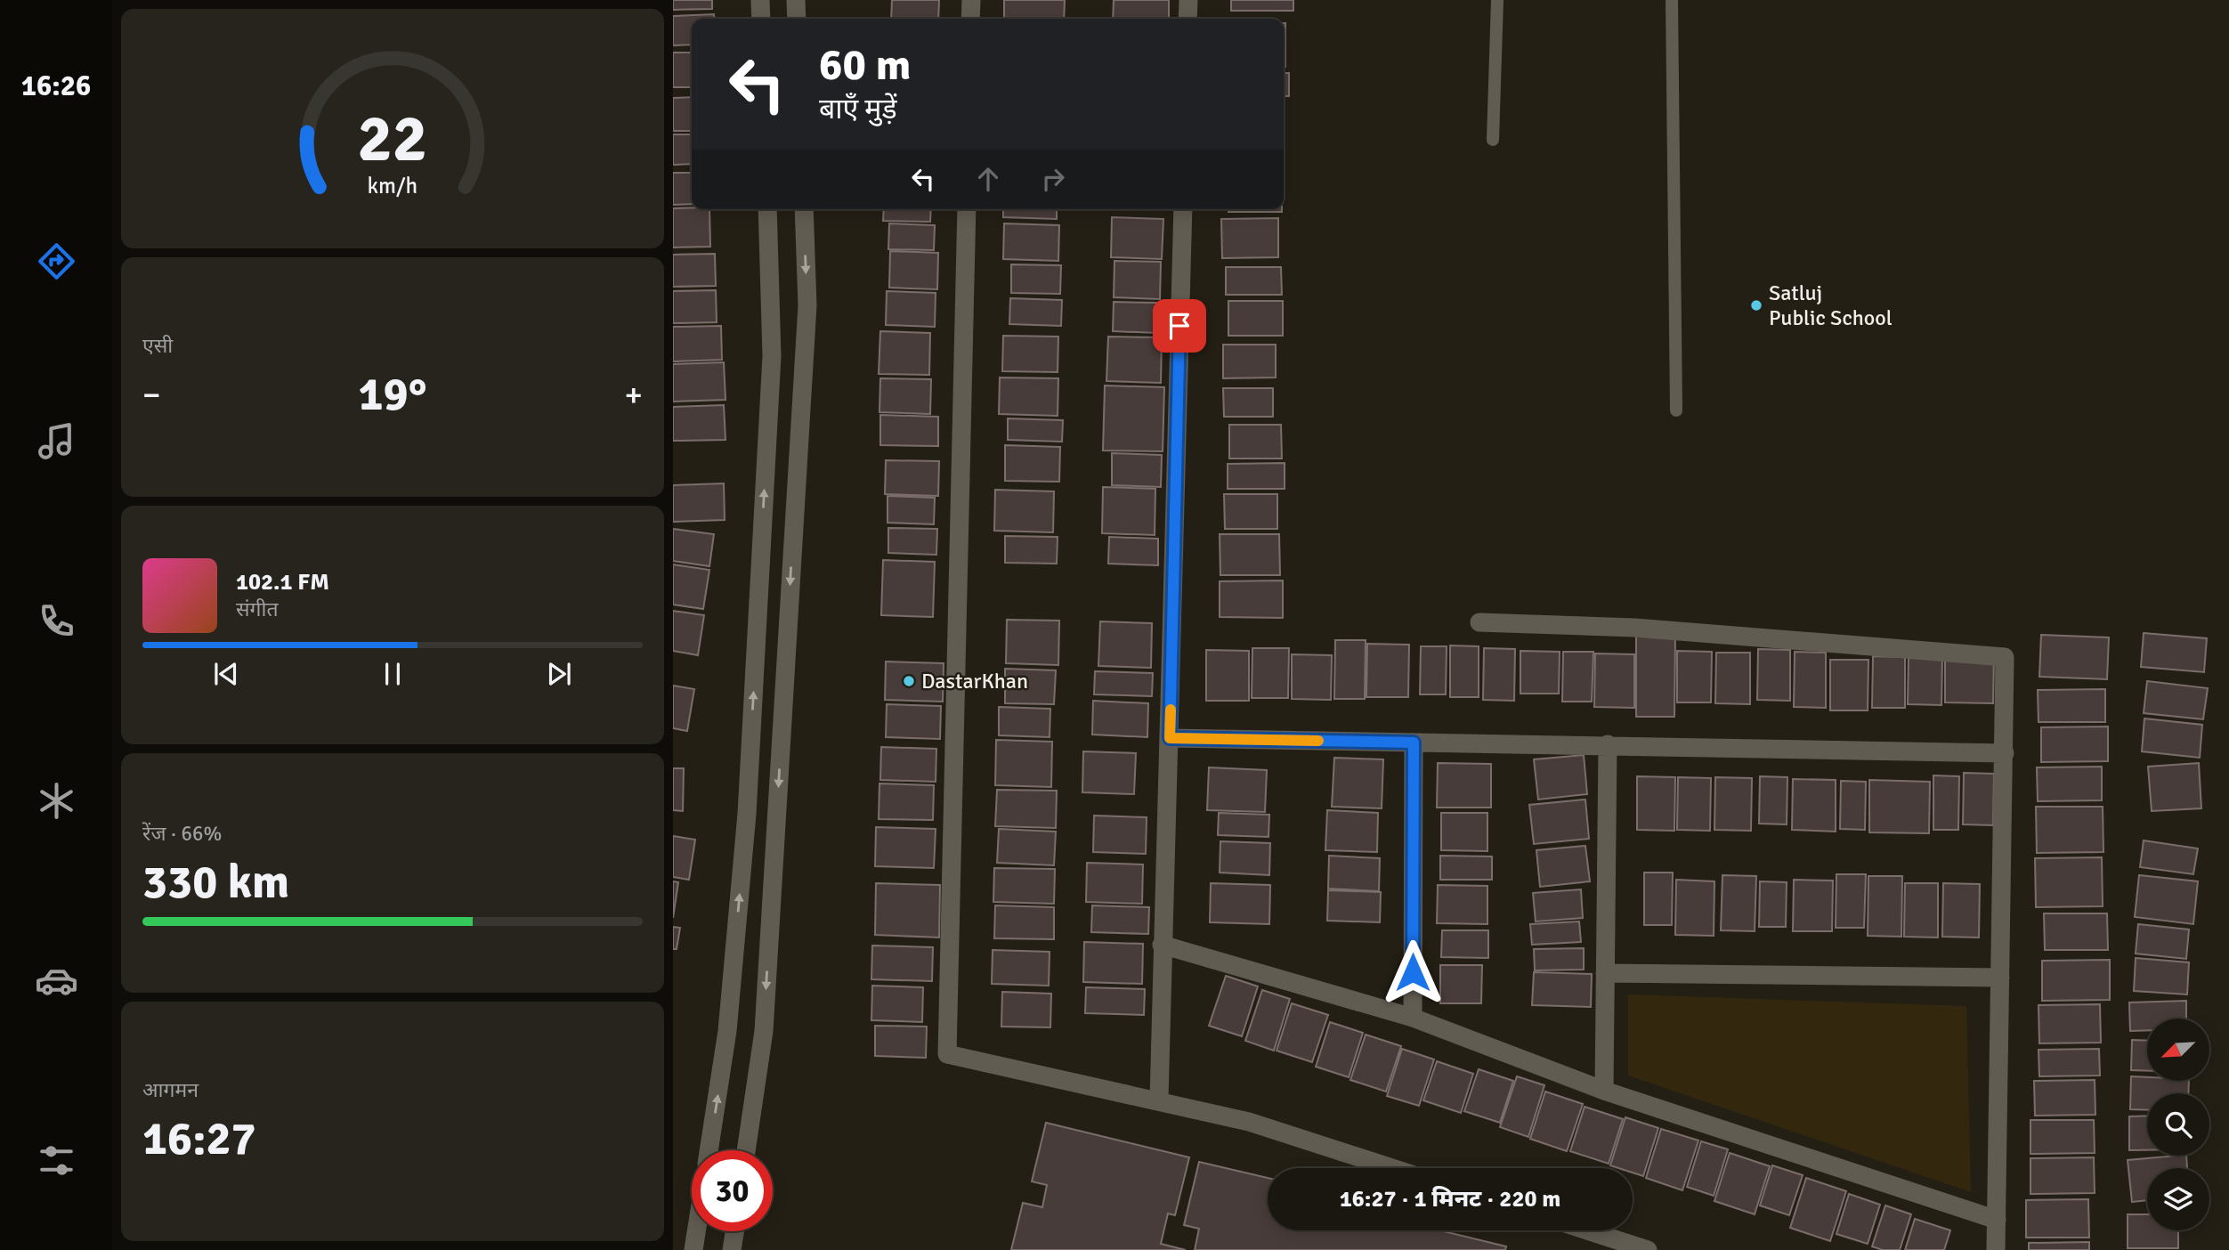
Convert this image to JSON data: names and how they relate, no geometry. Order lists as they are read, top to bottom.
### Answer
{
  "places": ["Satluj Public School", "DastarKhan"],
  "north": "bottom left",
  "page": {
    "tabs": "16:26",
    "turn": ["60 m", "बाएँ मुड़ें"],
    "tile": [
      "एसी",
      ["रेंज · 66%", "330 km"],
      ["आगमन", "16:27"]
    ],
    "heat": ["−", "19°", "+"],
    "song": ["102.1 FM", "संगीत"],
    "limit": "30",
    "trip": "16:27 · 1 मिनट · 220 m",
    "gauge": ["22", "km/h"]
  }
}
